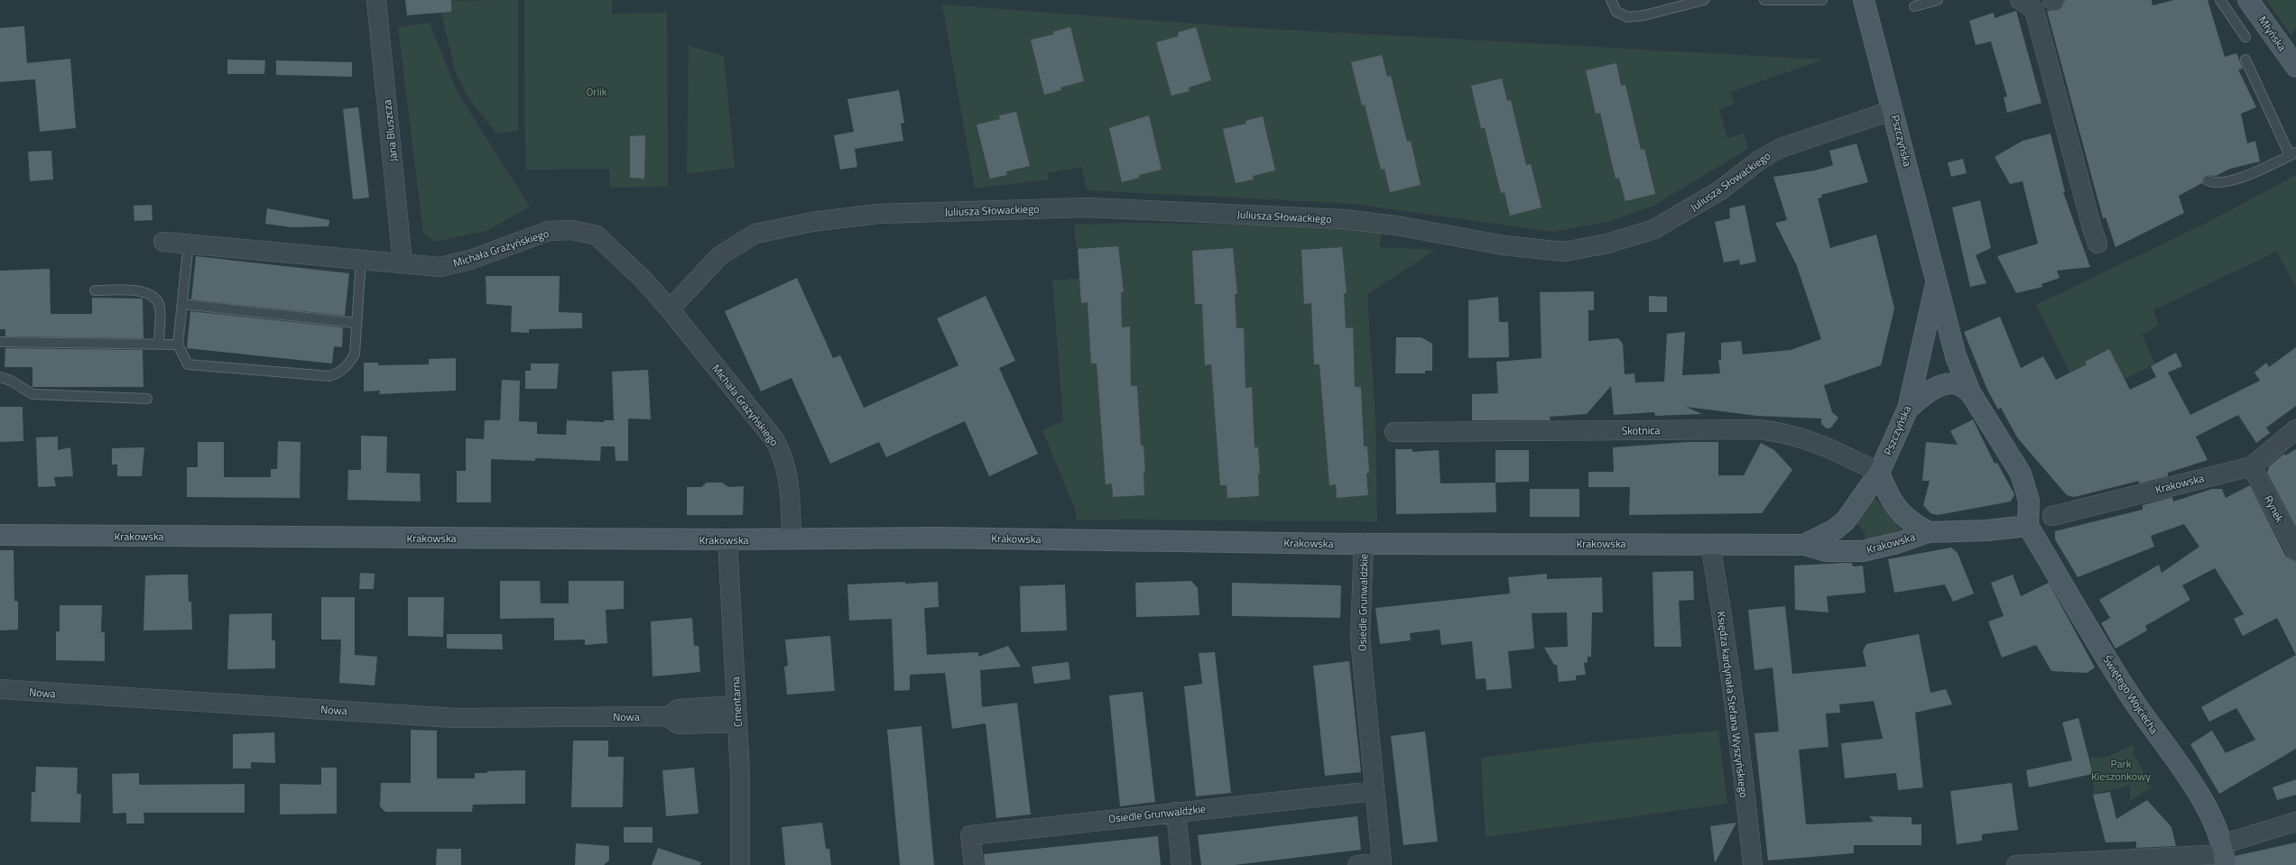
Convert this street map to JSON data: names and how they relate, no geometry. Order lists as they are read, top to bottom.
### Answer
{
  "streets": {
    "street": [
      "Młyńska",
      "Jana Bluszcza",
      "Pszczyńska",
      "Juliusza Słowackiego",
      "Michała Grażyńskiego",
      "Skotnica",
      "Krakowska",
      "Rynek",
      "Osiedle Grunwaldzkie",
      "Nowa",
      "Świętego Wojciecha",
      "Cmentarna",
      "Księdza kardynała Stefana Wyszyńskiego"
    ]
  },
  "crossings": [
    ["Jana Bluszcza", "Michała Grażyńskiego"],
    ["Pszczyńska", "Juliusza Słowackiego"],
    ["Pszczyńska", "Skotnica"],
    ["Pszczyńska", "Krakowska"],
    ["Pszczyńska", "Świętego Wojciecha"],
    ["Juliusza Słowackiego", "Michała Grażyńskiego"],
    ["Michała Grażyńskiego", "Krakowska"],
    ["Krakowska", "Rynek"],
    ["Krakowska", "Osiedle Grunwaldzkie"],
    ["Krakowska", "Świętego Wojciecha"],
    ["Krakowska", "Cmentarna"],
    ["Krakowska", "Księdza kardynała Stefana Wyszyńskiego"],
    ["Nowa", "Cmentarna"]
  ],
  "parks": ["Orlik", "Park Kieszonkowy"]
}
